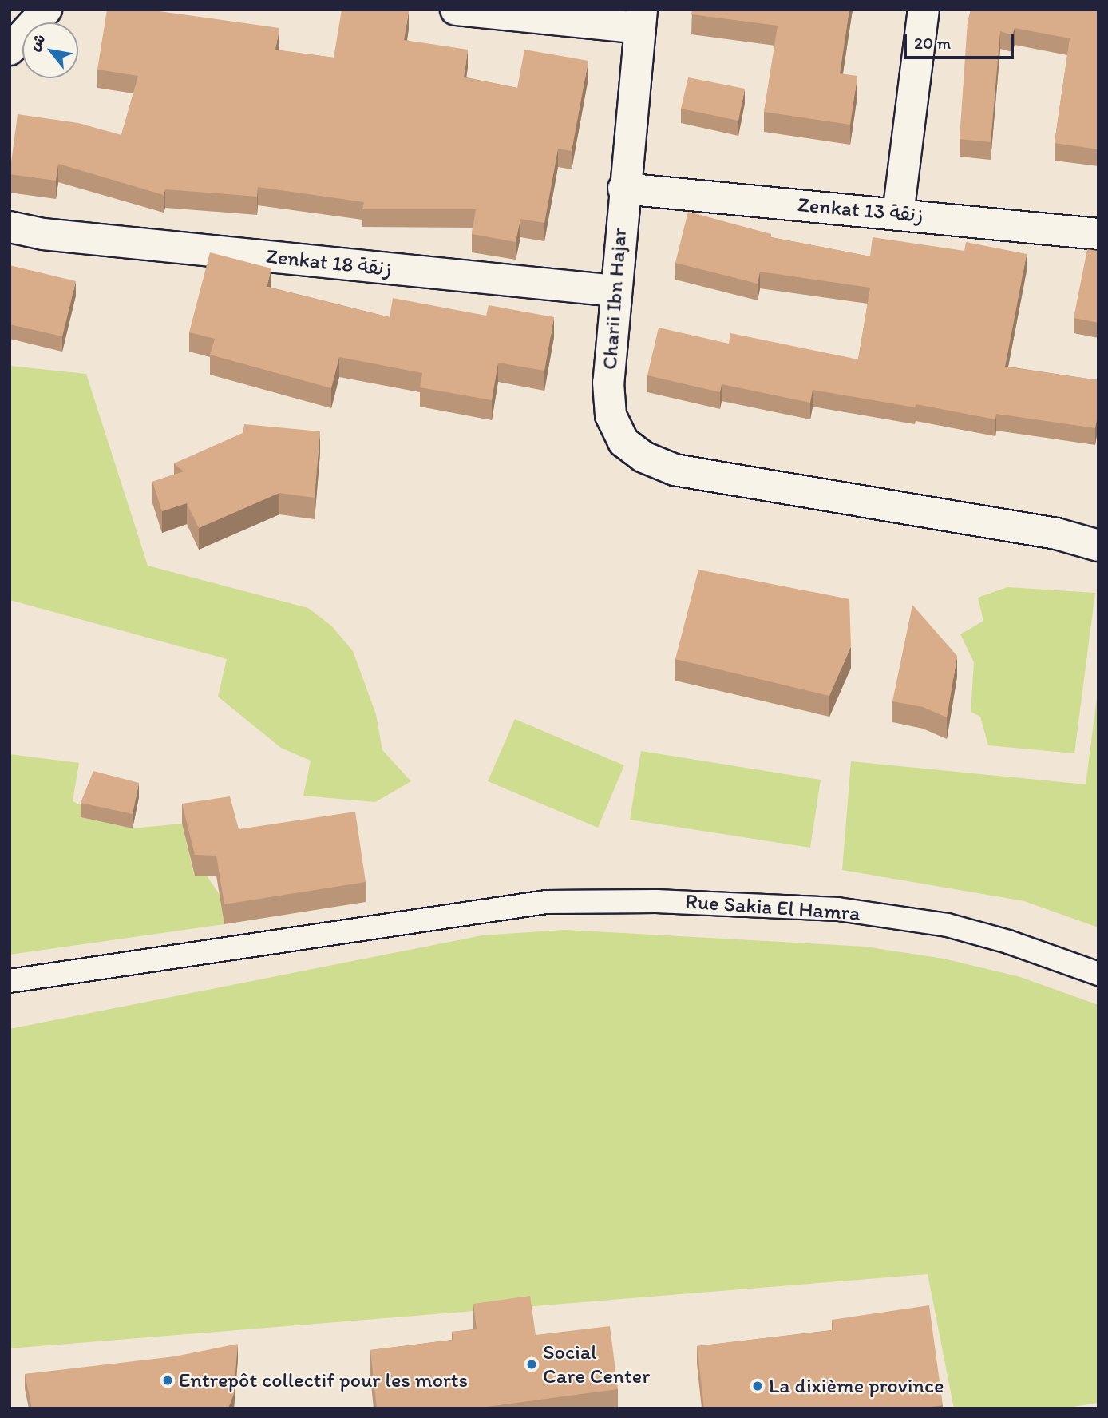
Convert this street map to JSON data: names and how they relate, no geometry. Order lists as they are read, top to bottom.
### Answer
{
  "streets": {
    "street": ["Zenkat 13 زنقة", "Zenkat 18 زنقة", "Charii Ibn Hajar"],
    "lane": ["Rue Sakia El Hamra"]
  },
  "crossings": [
    ["Zenkat 13 زنقة", "Charii Ibn Hajar"],
    ["Zenkat 18 زنقة", "Charii Ibn Hajar"]
  ],
  "places": ["Social Care Center", "Entrepôt collectif pour les morts", "La dixième province"],
  "scale_bar": "20 m",
  "north": "top left"
}
